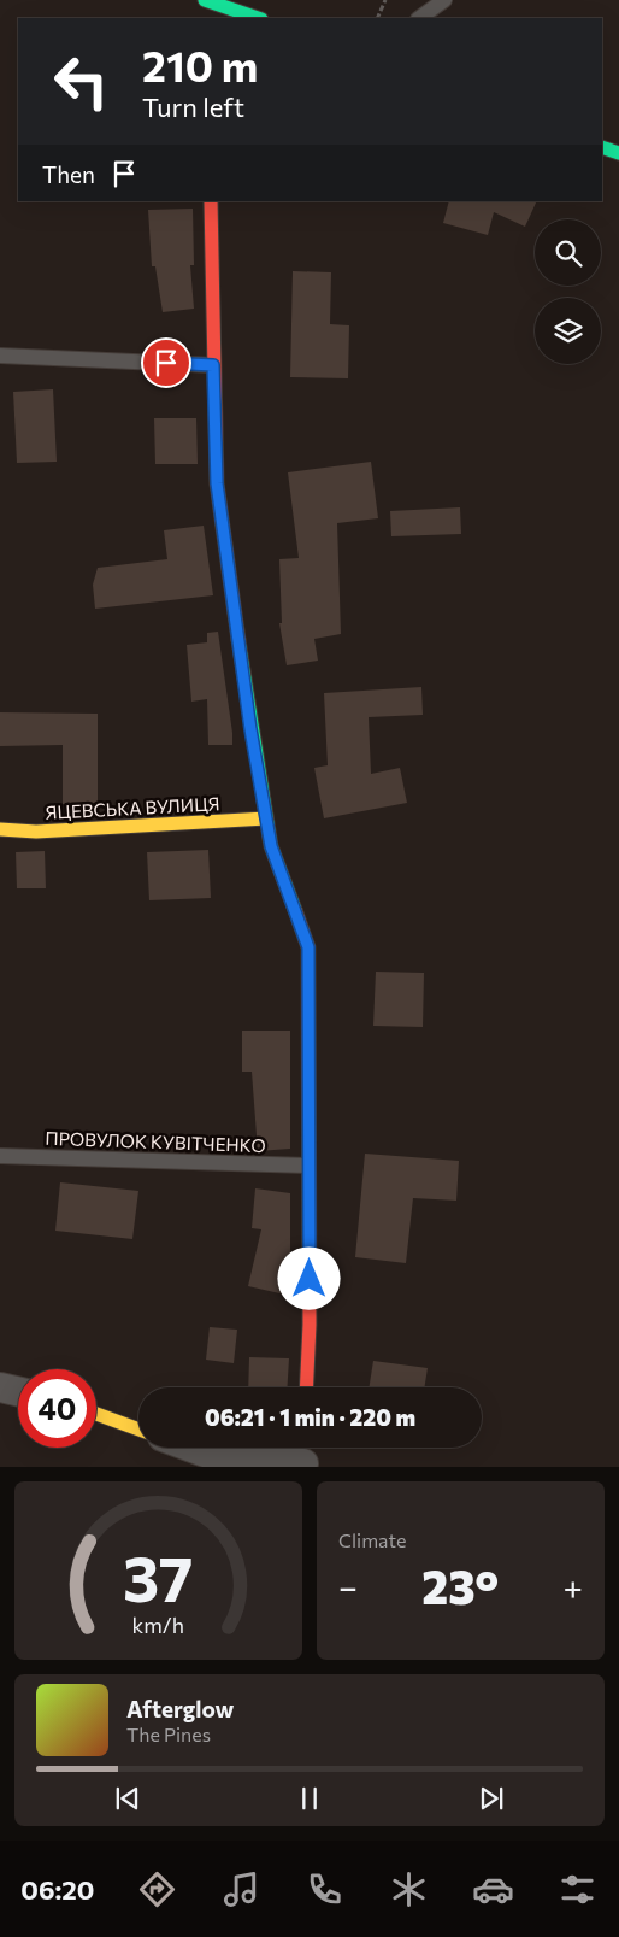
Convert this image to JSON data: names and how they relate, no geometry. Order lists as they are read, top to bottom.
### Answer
{
  "streets": {
    "street": ["ЯЦЕВСЬКА ВУЛИЦЯ"],
    "lane": ["ПРОВУЛОК КУВІТЧЕНКО"]
  },
  "page": {
    "turn": ["210 m", "Turn left"],
    "then": "Then",
    "limit": "40",
    "trip": "06:21 · 1 min · 220 m",
    "tile": "Climate",
    "heat": ["−", "23°", "+"],
    "song": ["Afterglow", "The Pines"],
    "tabs": "06:20",
    "gauge": ["37", "km/h"]
  }
}
